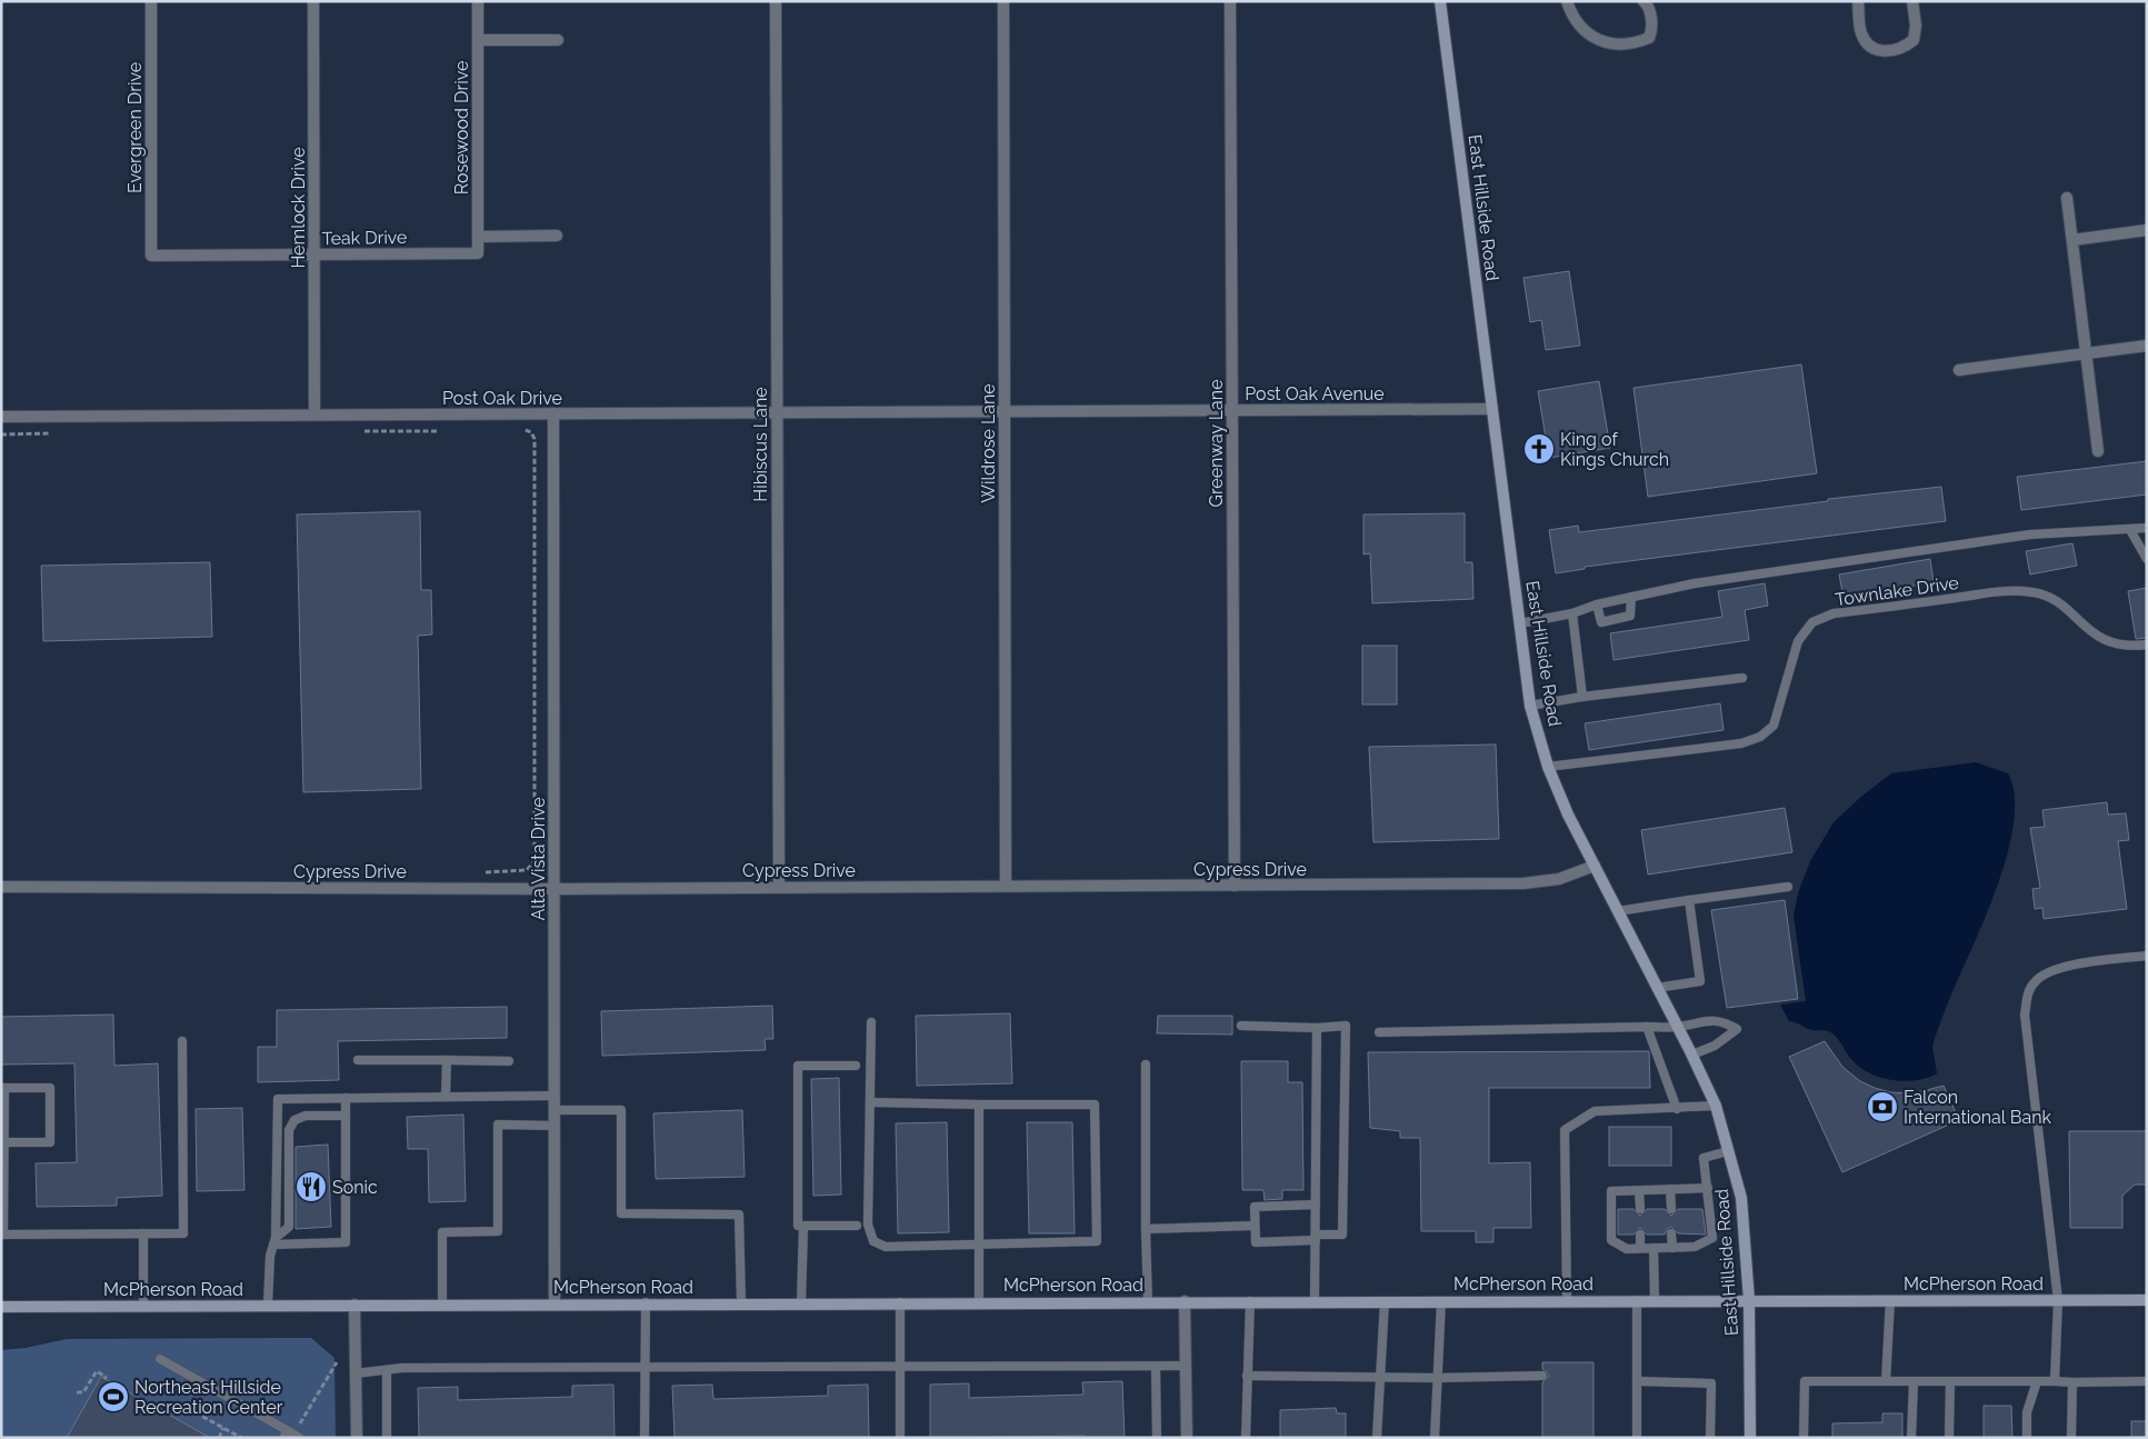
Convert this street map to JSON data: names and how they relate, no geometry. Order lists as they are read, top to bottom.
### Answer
{
  "streets": {
    "main road": ["East Hillside Road", "McPherson Road"],
    "street": [
      "Evergreen Drive",
      "Rosewood Drive",
      "Hemlock Drive",
      "Teak Drive",
      "Post Oak Avenue",
      "Post Oak Drive",
      "Wildrose Lane",
      "Greenway Lane",
      "Hibiscus Lane",
      "Alta Vista Drive",
      "Cypress Drive"
    ],
    "lane": ["Townlake Drive"]
  },
  "crossings": [
    ["Evergreen Drive", "Teak Drive"],
    ["Rosewood Drive", "Teak Drive"],
    ["Hemlock Drive", "Teak Drive"],
    ["Hemlock Drive", "Post Oak Drive"],
    ["East Hillside Road", "Post Oak Avenue"],
    ["East Hillside Road", "Townlake Drive"],
    ["East Hillside Road", "Cypress Drive"],
    ["East Hillside Road", "McPherson Road"],
    ["Post Oak Avenue", "Post Oak Drive"],
    ["Post Oak Avenue", "Wildrose Lane"],
    ["Post Oak Avenue", "Greenway Lane"],
    ["Post Oak Drive", "Wildrose Lane"],
    ["Post Oak Drive", "Hibiscus Lane"],
    ["Post Oak Drive", "Alta Vista Drive"],
    ["Wildrose Lane", "Cypress Drive"],
    ["Greenway Lane", "Cypress Drive"],
    ["Hibiscus Lane", "Cypress Drive"],
    ["Alta Vista Drive", "Cypress Drive"],
    ["Alta Vista Drive", "McPherson Road"]
  ],
  "places": {
    "church": ["King of Kings Church"],
    "bank": ["Falcon International Bank"],
    "restaurant": ["Sonic"],
    "sports": ["Northeast Hillside Recreation Center"]
  }
}
